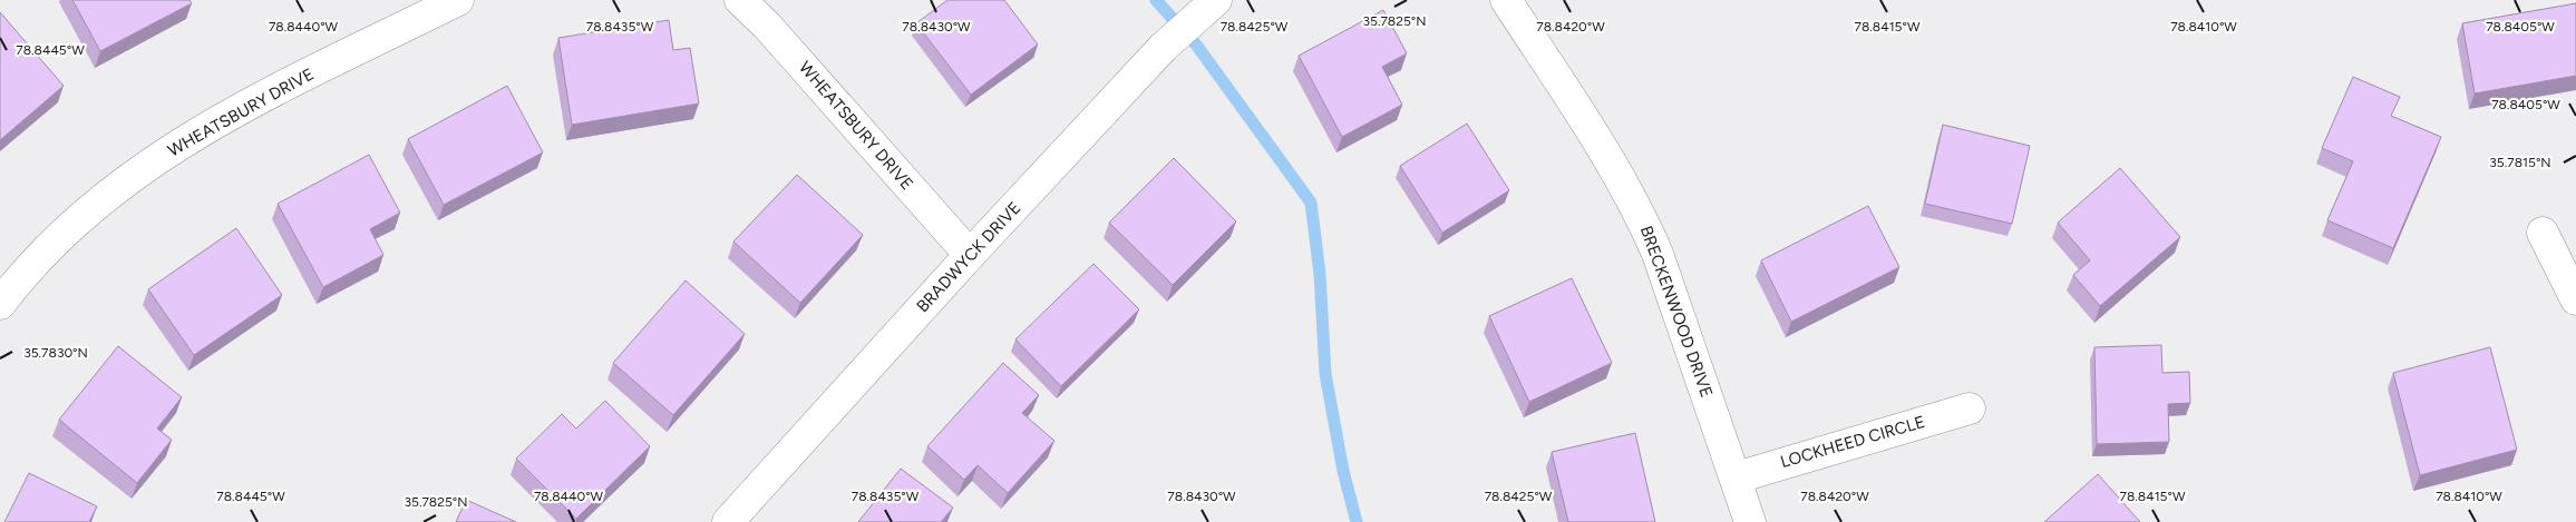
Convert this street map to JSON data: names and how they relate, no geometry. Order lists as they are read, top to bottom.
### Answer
{
  "streets": {
    "street": [
      "WHEATSBURY DRIVE",
      "BRADWYCK DRIVE",
      "BRECKENWOOD DRIVE",
      "LOCKHEED CIRCLE"
    ]
  },
  "crossings": [
    ["WHEATSBURY DRIVE", "BRADWYCK DRIVE"],
    ["BRECKENWOOD DRIVE", "LOCKHEED CIRCLE"]
  ],
  "coordinates": [
    "35.7825°N",
    "78.8440°W",
    "78.8435°W",
    "78.8430°W",
    "78.8425°W",
    "78.8420°W",
    "78.8415°W",
    "78.8405°W",
    "78.8410°W",
    "78.8445°W",
    "35.7815°N",
    "35.7830°N"
  ]
}
